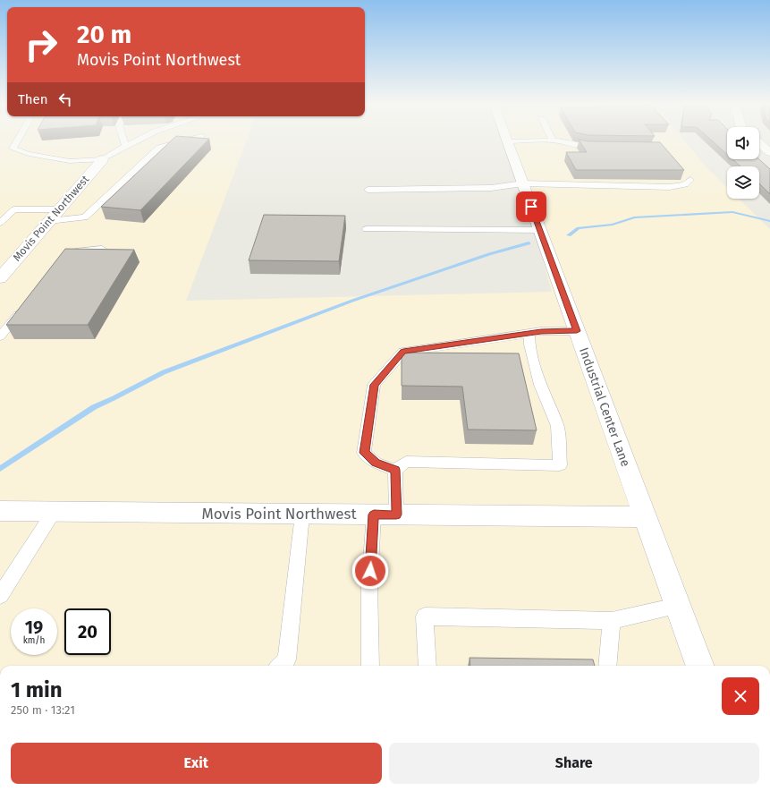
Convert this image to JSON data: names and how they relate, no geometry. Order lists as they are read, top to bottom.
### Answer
{
  "streets": {
    "street": ["Movis Point Northwest", "Industrial Center Lane"]
  },
  "crossings": [
    ["Movis Point Northwest", "Industrial Center Lane"]
  ],
  "page": {
    "turn": ["20 m", "Movis Point Northwest"],
    "then": "Then",
    "speed": "19 km/h",
    "limit": "20",
    "heading": ["1 min", "250 m · 13:21"],
    "buttons": ["Exit", "Share"]
  }
}
